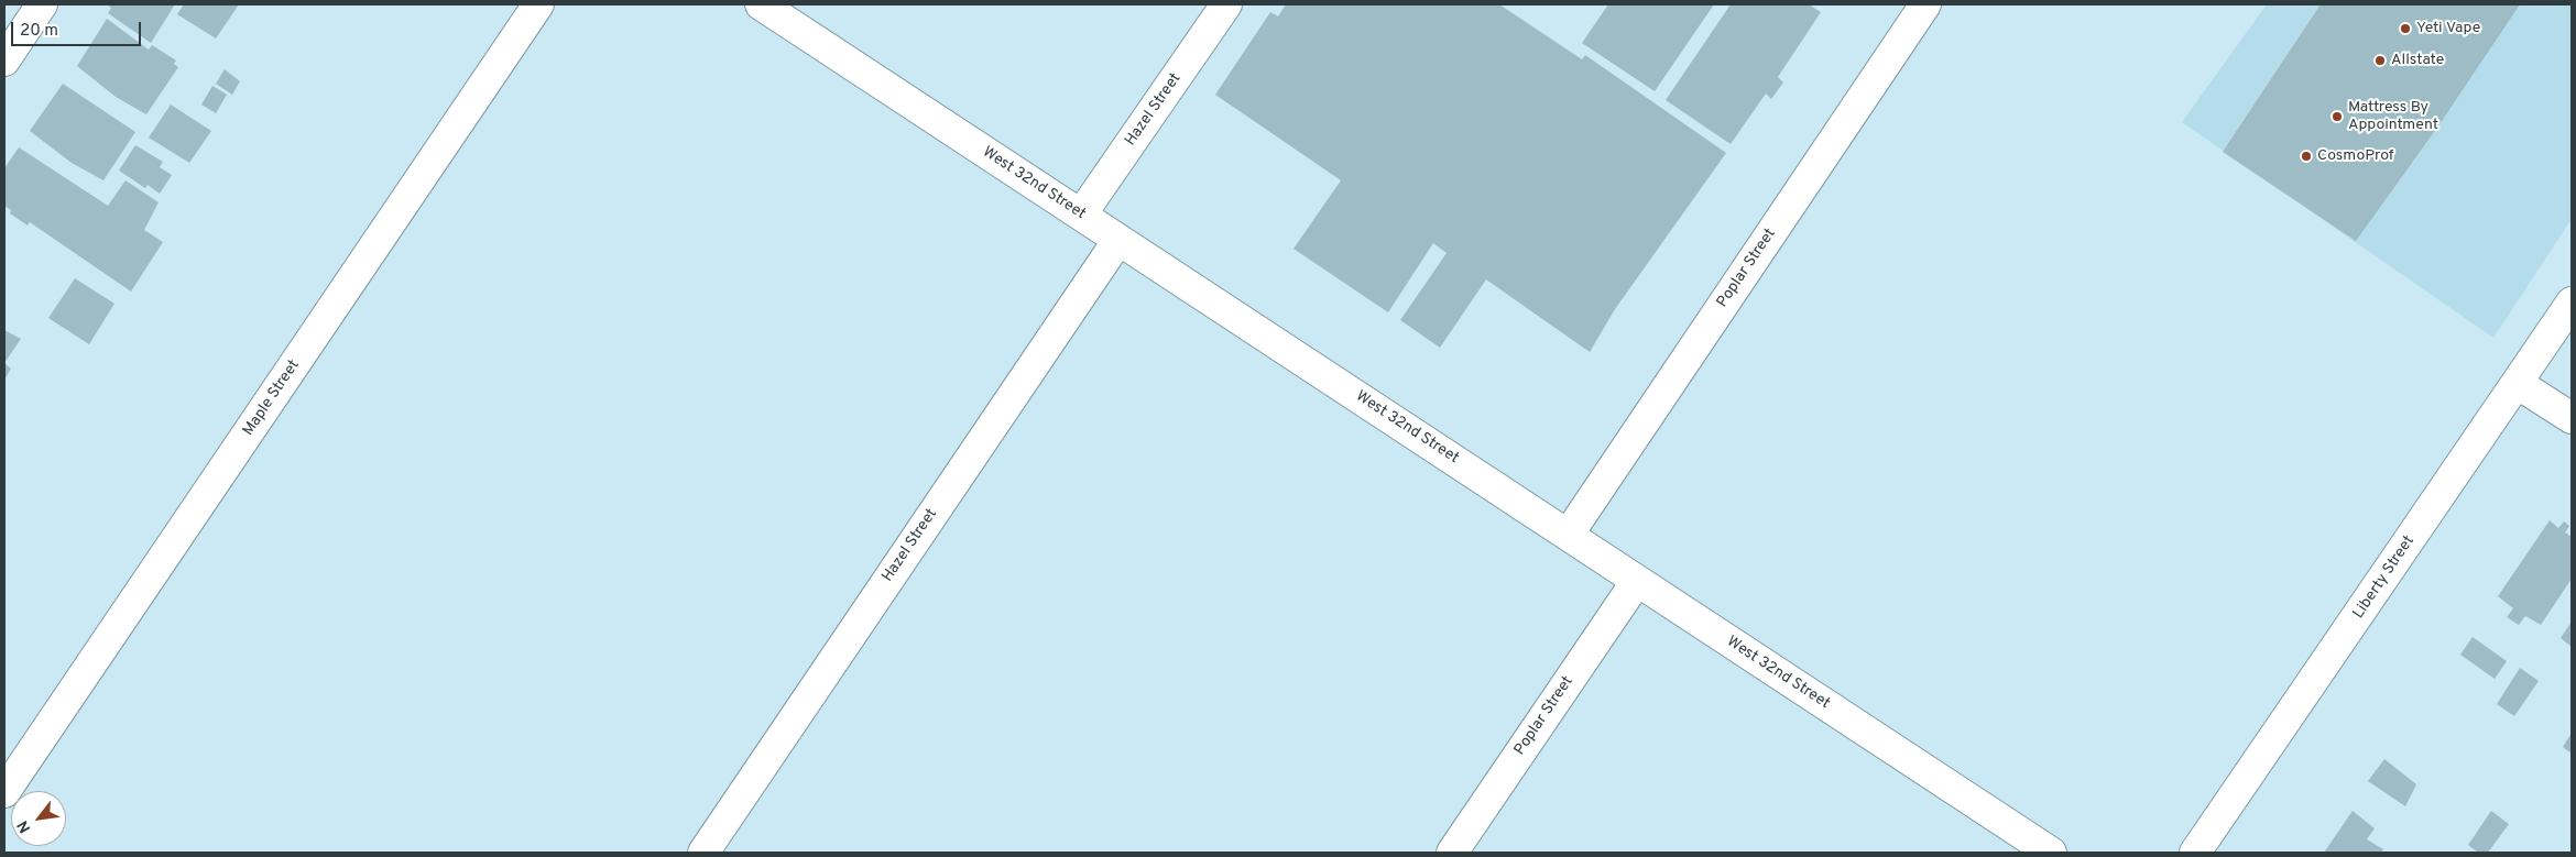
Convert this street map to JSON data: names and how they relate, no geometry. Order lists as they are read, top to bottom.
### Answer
{
  "streets": {
    "street": [
      "Hazel Street",
      "West 32nd Street",
      "Poplar Street",
      "Maple Street",
      "Liberty Street"
    ]
  },
  "crossings": [
    ["Hazel Street", "West 32nd Street"],
    ["West 32nd Street", "Poplar Street"]
  ],
  "places": [
    "Yeti Vape",
    "Allstate",
    "Mattress By Appointment",
    "CosmoProf"
  ],
  "scale_bar": "20 m",
  "north": "bottom left"
}
